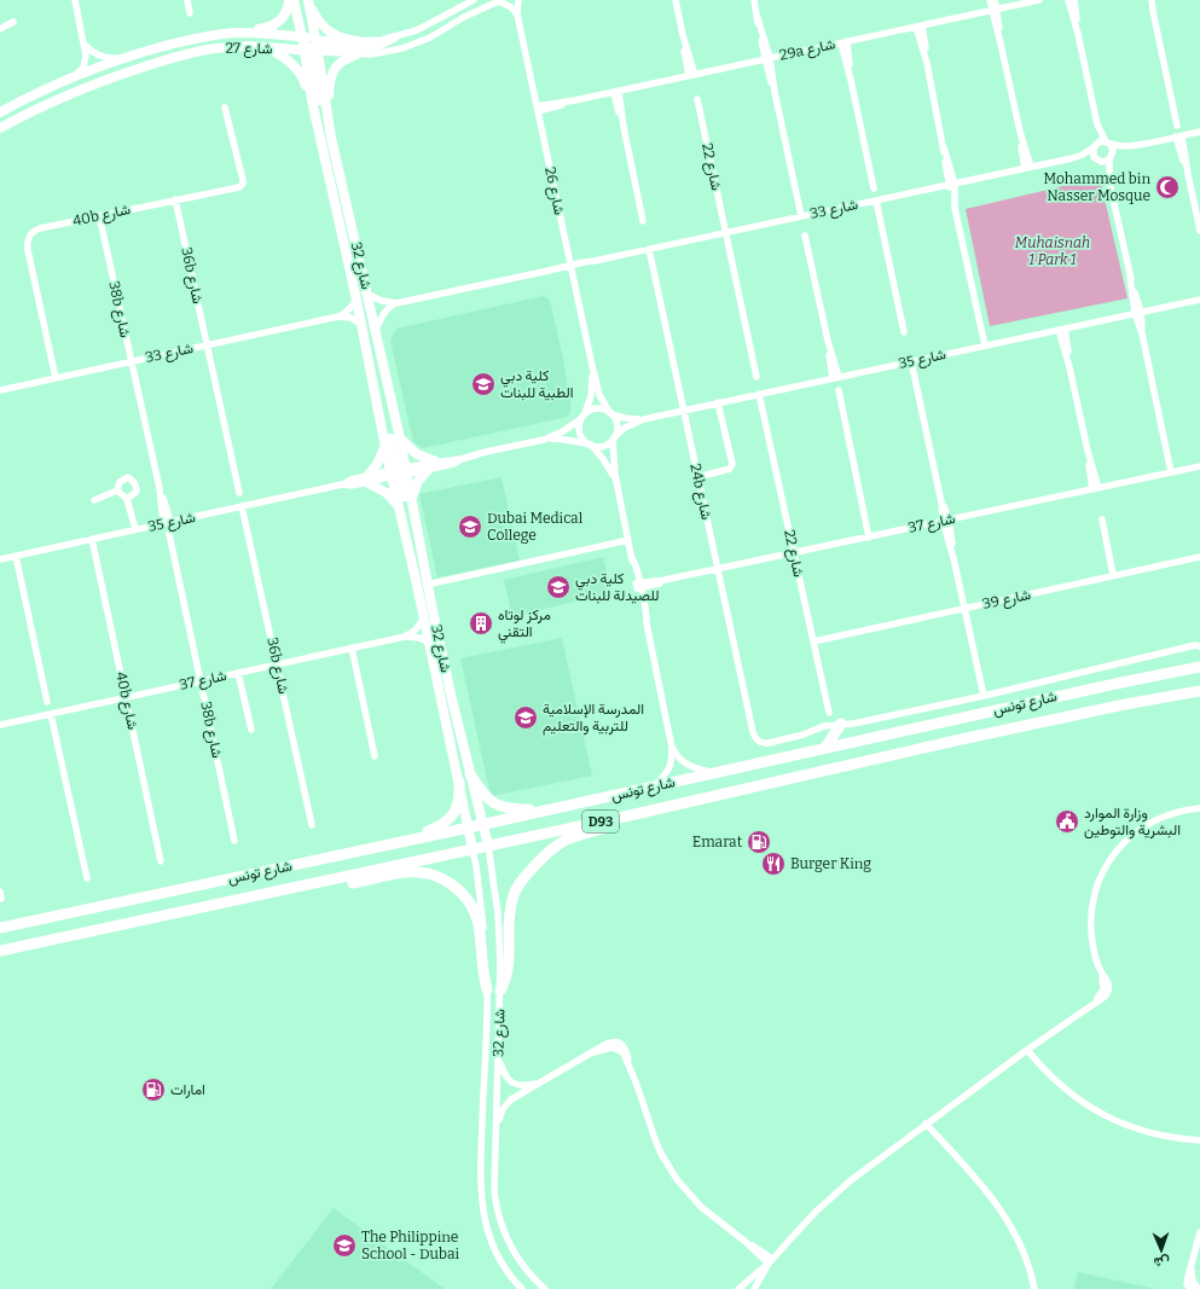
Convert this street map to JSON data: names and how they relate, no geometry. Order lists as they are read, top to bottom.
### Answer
{
  "streets": {
    "main road": ["شارع تونس", "D93"],
    "street": [
      "شارع 27",
      "29a شارع",
      "شارع 22",
      "شارع 26",
      "شارع 33",
      "40b شارع",
      "شارع 32",
      "36b شارع",
      "38b شارع",
      "شارع 35",
      "24b شارع",
      "شارع 37",
      "شارع 39"
    ]
  },
  "crossings": [
    ["شارع 27", "شارع 32"],
    ["29a شارع", "شارع 26"],
    ["شارع 22", "شارع 33"],
    ["شارع 22", "شارع 35"],
    ["شارع 22", "شارع 37"],
    ["شارع 22", "شارع 39"],
    ["شارع 26", "شارع 33"],
    ["شارع 26", "شارع 35"],
    ["شارع 33", "40b شارع"],
    ["شارع 33", "شارع 32"],
    ["شارع 33", "36b شارع"],
    ["شارع 33", "38b شارع"],
    ["شارع 33", "24b شارع"],
    ["40b شارع", "36b شارع"],
    ["40b شارع", "38b شارع"],
    ["40b شارع", "شارع 35"],
    ["40b شارع", "شارع 37"],
    ["شارع 32", "شارع 35"],
    ["شارع 32", "شارع 37"],
    ["شارع 32", "شارع تونس"],
    ["36b شارع", "شارع 35"],
    ["36b شارع", "شارع 37"],
    ["38b شارع", "شارع 35"],
    ["38b شارع", "شارع 37"],
    ["شارع 35", "24b شارع"],
    ["24b شارع", "شارع 37"]
  ],
  "parks": ["Muhaisnah 1 Park 1"],
  "places": {
    "mosque": ["Mohammed bin Nasser Mosque"],
    "school or university": [
      "كلية دبي الطبية للبنات",
      "Dubai Medical College",
      "كلية دبي للصيدلة للبنات",
      "المدرسة الإسلامية للتربية والتعليم",
      "The Philippine School - Dubai"
    ],
    "building": ["مركز لوتاه التقني"],
    "public building": ["وزارة الموارد البشرية والتوطين"],
    "fuel station": ["Emarat", "امارات"],
    "restaurant": ["Burger King"]
  },
  "north": "bottom"
}
